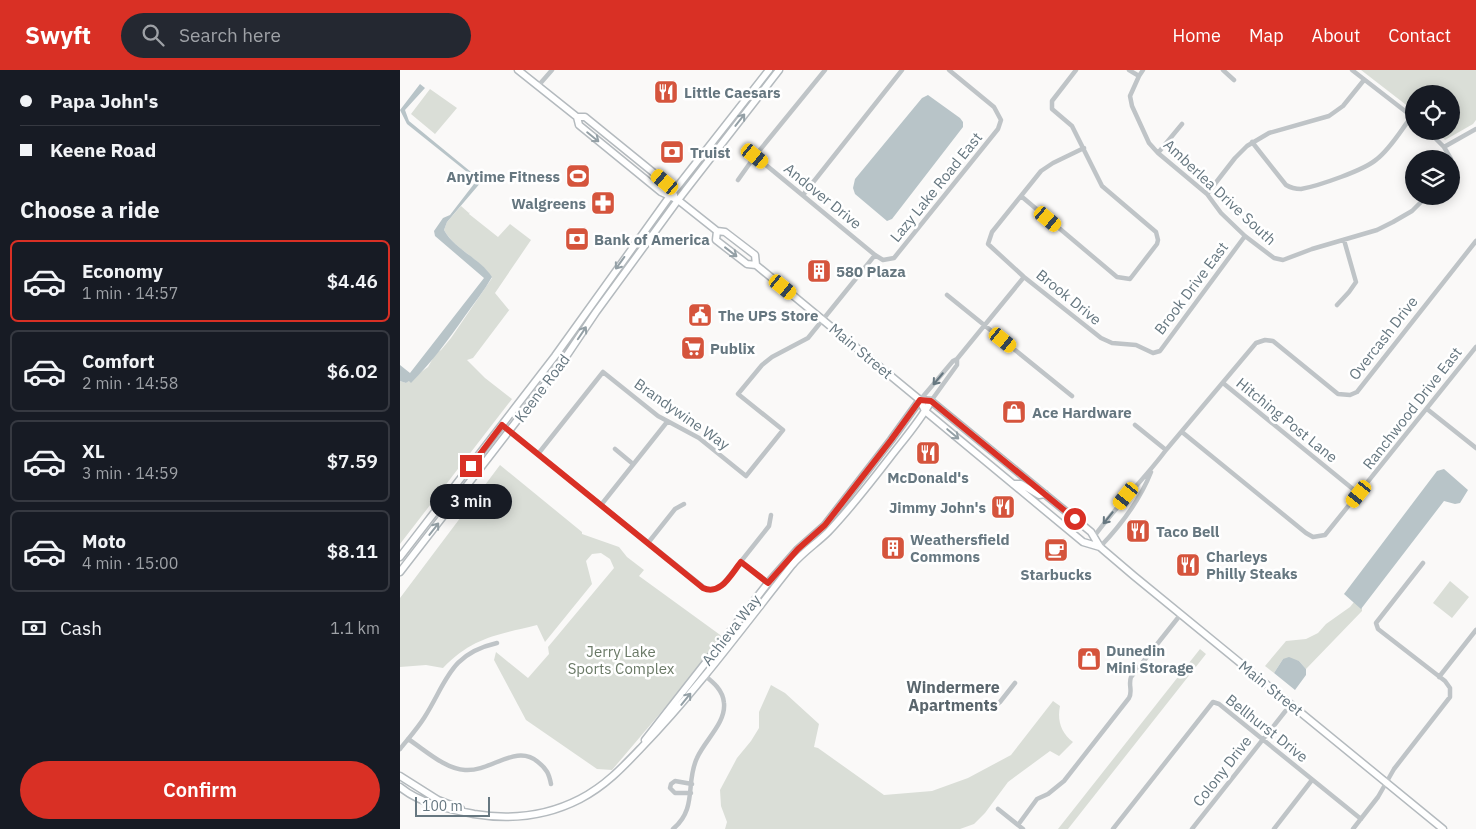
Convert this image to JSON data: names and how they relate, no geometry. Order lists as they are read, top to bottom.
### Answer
{
  "streets": {
    "main road": ["Main Street", "Keene Road", "Achieva Way"],
    "street": [
      "Lazy Lake Road East",
      "Amberlea Drive South",
      "Andover Drive",
      "Brook Drive East",
      "Brook Drive",
      "Overcash Drive",
      "Ranchwood Drive East",
      "Brandywine Way",
      "Hitching Post Lane",
      "Bellhurst Drive",
      "Colony Drive"
    ]
  },
  "crossings": [
    ["Lazy Lake Road East", "Andover Drive"],
    ["Amberlea Drive South", "Brook Drive East"],
    ["Brook Drive East", "Brook Drive"],
    ["Overcash Drive", "Main Street"],
    ["Overcash Drive", "Ranchwood Drive East"],
    ["Overcash Drive", "Hitching Post Lane"],
    ["Main Street", "Keene Road"],
    ["Main Street", "Brandywine Way"],
    ["Main Street", "Achieva Way"],
    ["Main Street", "Colony Drive"],
    ["Ranchwood Drive East", "Hitching Post Lane"],
    ["Bellhurst Drive", "Colony Drive"]
  ],
  "districts": ["Windermere Apartments"],
  "parks": ["Jerry Lake Sports Complex"],
  "places": {
    "restaurant": [
      "Little Caesars",
      "McDonald's",
      "Jimmy John's",
      "Taco Bell",
      "Charleys Philly Steaks"
    ],
    "bank": ["Truist", "Bank of America"],
    "sports": ["Anytime Fitness"],
    "pharmacy": ["Walgreens"],
    "building": ["580 Plaza", "Weathersfield Commons"],
    "public building": ["The UPS Store"],
    "supermarket": ["Publix"],
    "shop": ["Ace Hardware", "Dunedin Mini Storage"],
    "cafe": ["Starbucks"]
  },
  "scale_bar": "100 m",
  "page": {
    "header": "Swyft",
    "search": "Search here",
    "nav": [
      "Home",
      "Map",
      "About",
      "Contact"
    ],
    "banner": ["Papa John's", "Keene Road"],
    "heading": "Choose a ride",
    "list": [
      {
        "name": "Economy",
        "note": "1 min · 14:57",
        "value": "$4.46"
      },
      {
        "name": "Comfort",
        "note": "2 min · 14:58",
        "value": "$6.02"
      },
      {
        "name": "XL",
        "note": "3 min · 14:59",
        "value": "$7.59"
      },
      {
        "name": "Moto",
        "note": "4 min · 15:00",
        "value": "$8.11"
      }
    ],
    "bubble": "3 min",
    "pay": ["Cash", "1.1 km"],
    "buttons": "Confirm",
    "scale": "100 m"
  }
}
